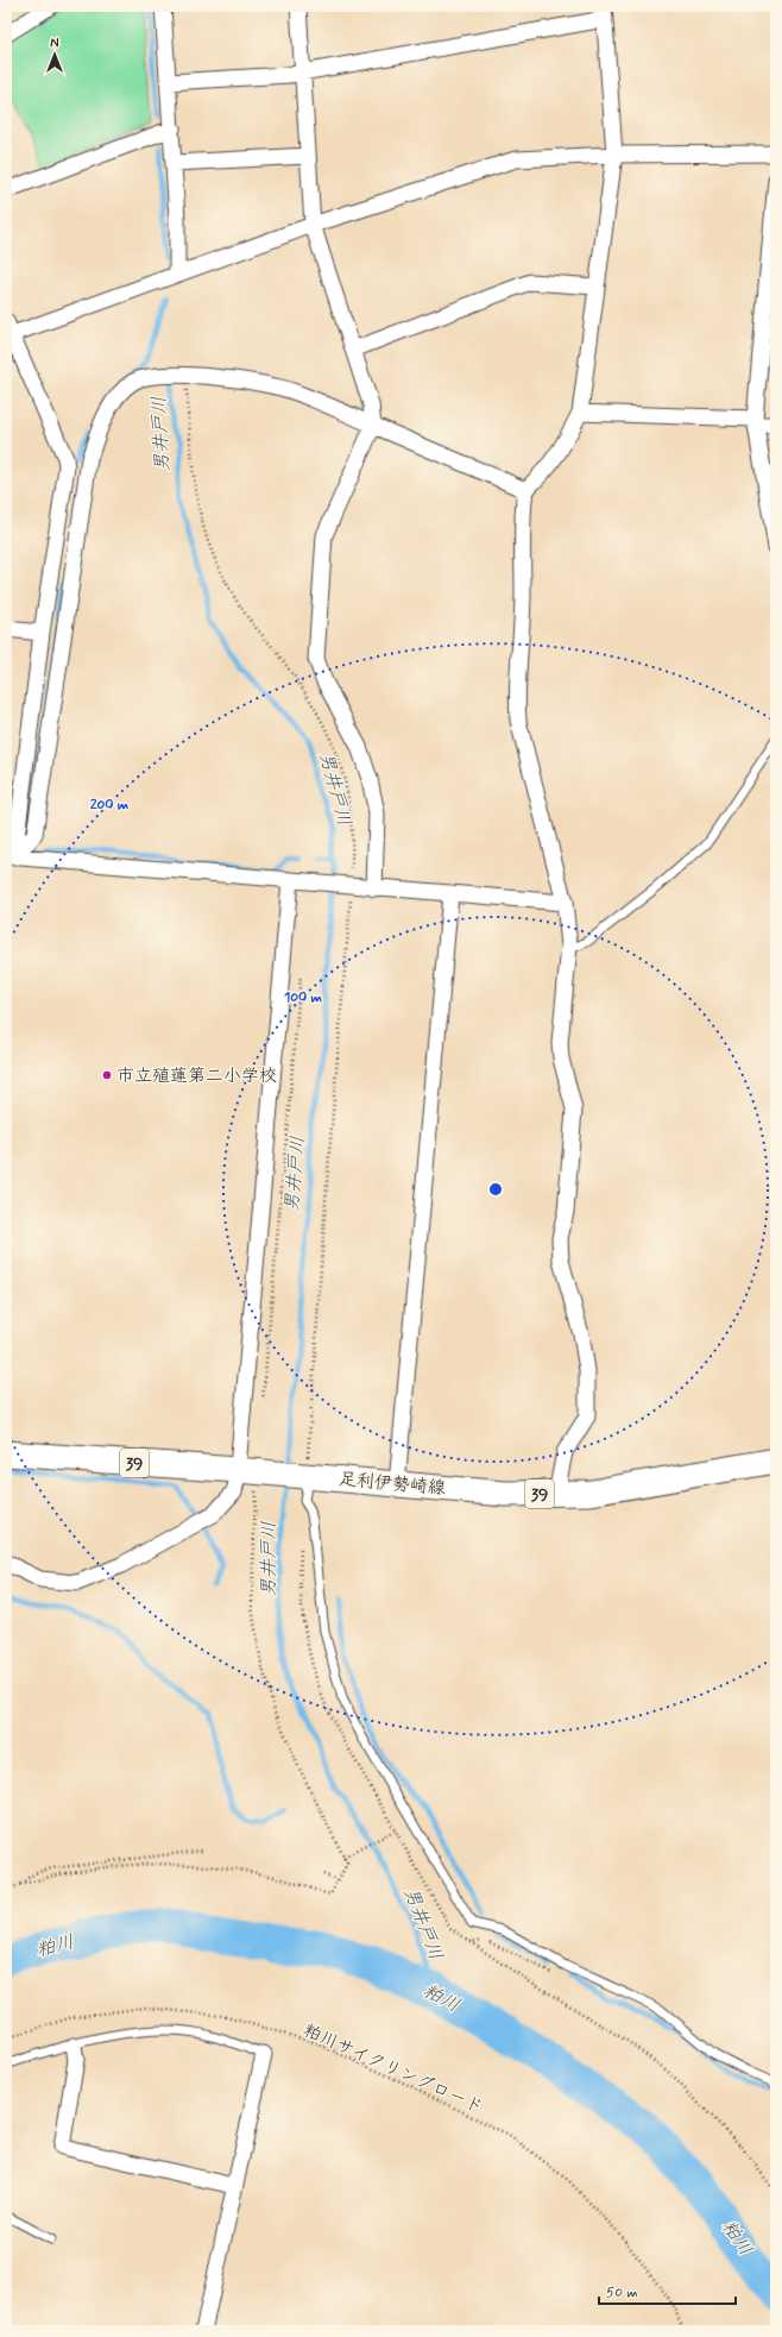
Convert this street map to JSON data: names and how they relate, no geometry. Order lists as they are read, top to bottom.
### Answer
{
  "streets": {
    "main road": ["39", "足利伊勢崎線"],
    "path": ["粕川サイクリングロード"]
  },
  "water": ["男井戸川", "粕川"],
  "places": ["市立殖蓮第二小学校"],
  "scale_bar": "50 m",
  "north": "top",
  "rings": ["200 m", "100 m"]
}
